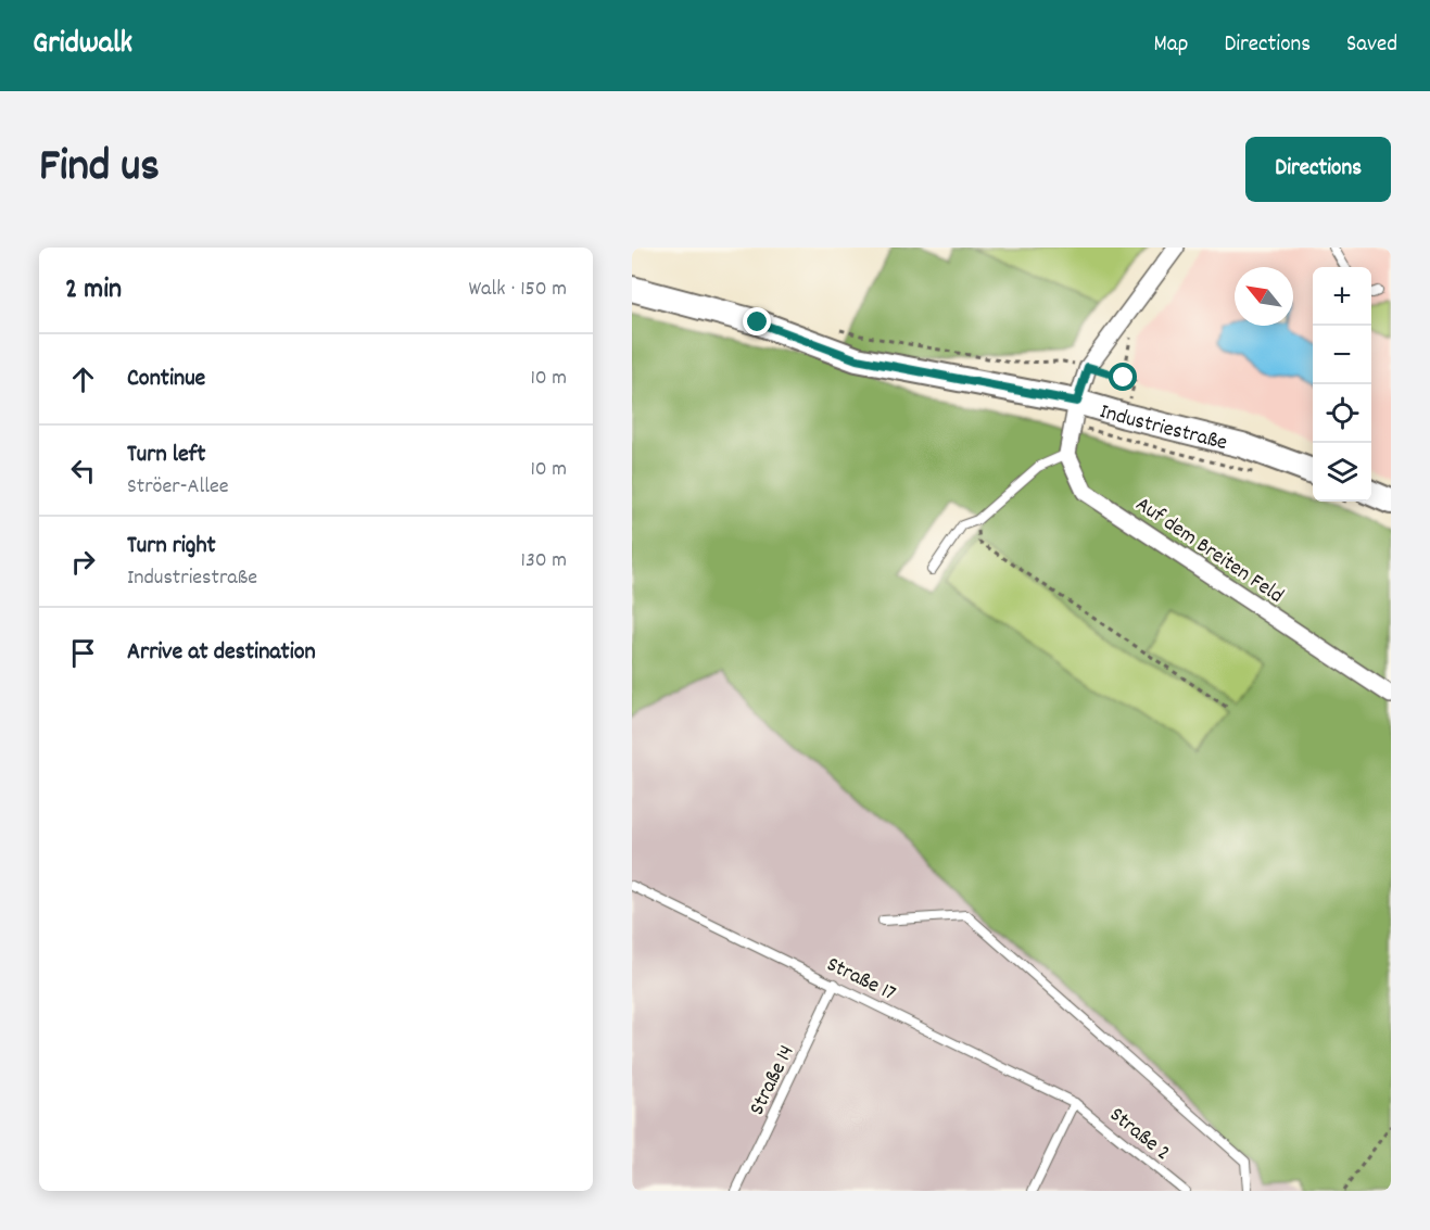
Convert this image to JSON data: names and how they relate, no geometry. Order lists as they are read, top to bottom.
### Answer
{
  "streets": {
    "main road": ["Industriestraße"],
    "street": ["Auf dem Breiten Feld"],
    "lane": ["Straße 17", "Straße 14", "Straße 2"]
  },
  "crossings": [
    ["Straße 17", "Straße 14"],
    ["Straße 17", "Straße 2"]
  ],
  "north": "top left",
  "page": {
    "header": "Gridwalk",
    "nav": ["Map", "Directions", "Saved"],
    "title": "Find us",
    "buttons": "Directions",
    "heading": ["2 min", "Walk · 150 m"],
    "map_buttons": ["+", "−"],
    "list": [
      ["Continue", "10 m"],
      ["Turn left", "Ströer-Allee", "10 m"],
      ["Turn right", "Industriestraße", "130 m"],
      "Arrive at destination"
    ]
  }
}
